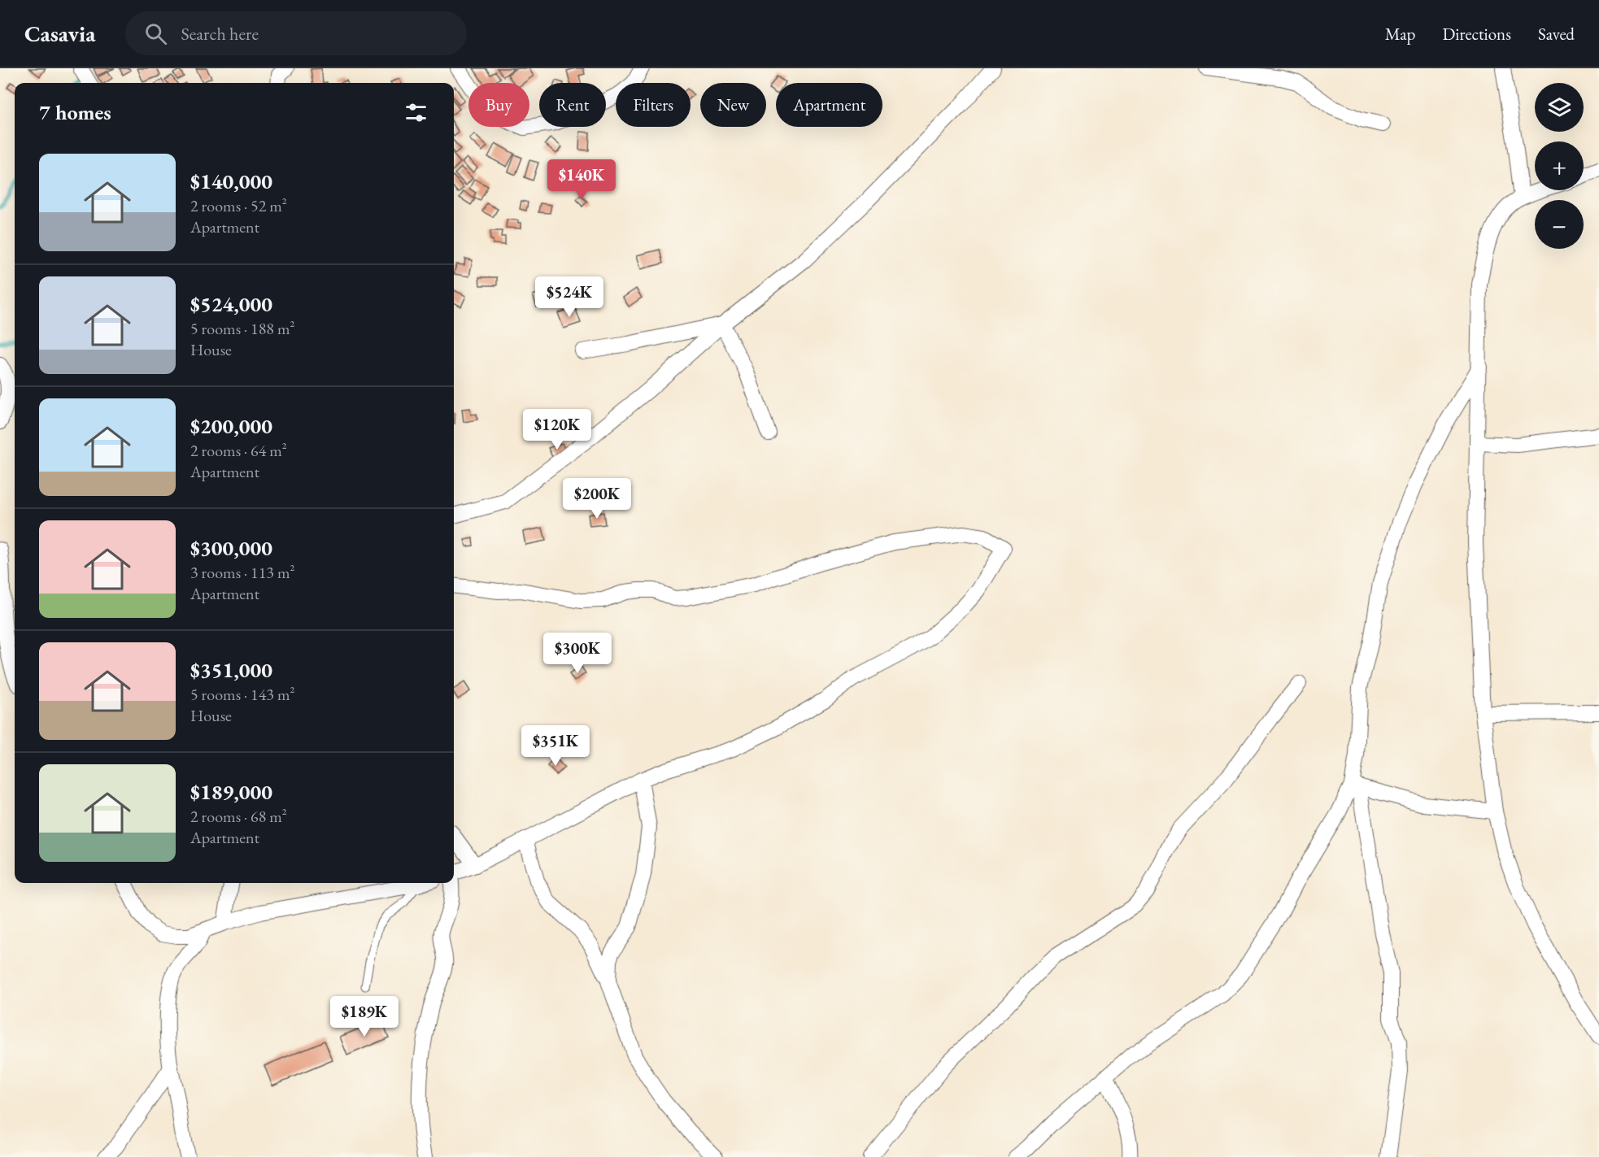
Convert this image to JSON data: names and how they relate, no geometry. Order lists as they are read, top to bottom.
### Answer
{
  "page": {
    "header": "Casavia",
    "search": "Search here",
    "nav": ["Map", "Directions", "Saved"],
    "map_buttons": ["+", "−"],
    "chip": [
      "Buy",
      "Rent",
      "Filters",
      "New",
      "Apartment"
    ],
    "heading": "7 homes",
    "list": [
      {
        "name": "$140,000",
        "note": "2 rooms · 52 m² · Apartment"
      },
      {
        "name": "$524,000",
        "note": "5 rooms · 188 m² · House"
      },
      {
        "name": "$200,000",
        "note": "2 rooms · 64 m² · Apartment"
      },
      {
        "name": "$300,000",
        "note": "3 rooms · 113 m² · Apartment"
      },
      {
        "name": "$351,000",
        "note": "5 rooms · 143 m² · House"
      },
      {
        "name": "$189,000",
        "note": "2 rooms · 68 m² · Apartment"
      }
    ],
    "price": [
      "$140K",
      "$524K",
      "$120K",
      "$200K",
      "$300K",
      "$351K",
      "$189K"
    ]
  }
}
